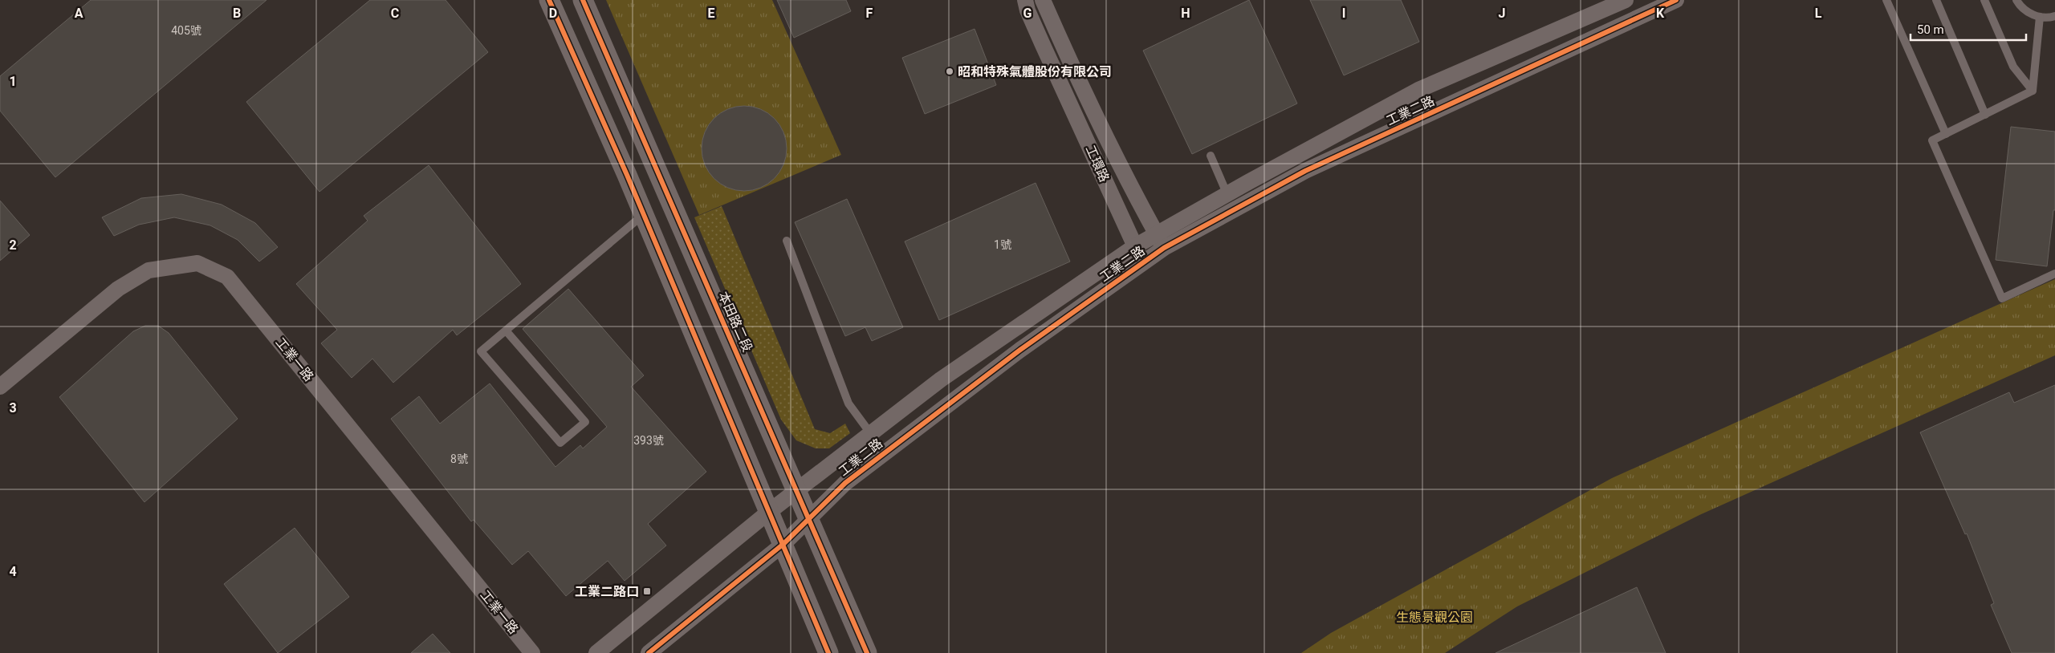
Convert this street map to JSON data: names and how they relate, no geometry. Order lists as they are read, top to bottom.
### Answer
{
  "streets": {
    "street": [
      "工業二路",
      "工環路",
      "本田路二段",
      "工業一路"
    ]
  },
  "crossings": [
    ["工業二路", "工環路"],
    ["工業二路", "本田路二段"]
  ],
  "parks": ["生態景觀公園"],
  "places": {
    "other": ["昭和特殊氣體股份有限公司"],
    "transit": ["工業二路口"]
  },
  "house_numbers": [
    "405號",
    "1號",
    "393號",
    "8號"
  ],
  "scale_bar": "50 m",
  "grid": {
    "columns": [
      "A",
      "B",
      "C",
      "D",
      "E",
      "F",
      "G",
      "H",
      "I",
      "J",
      "K",
      "L"
    ],
    "rows": [
      "1",
      "2",
      "3",
      "4"
    ]
  }
}
